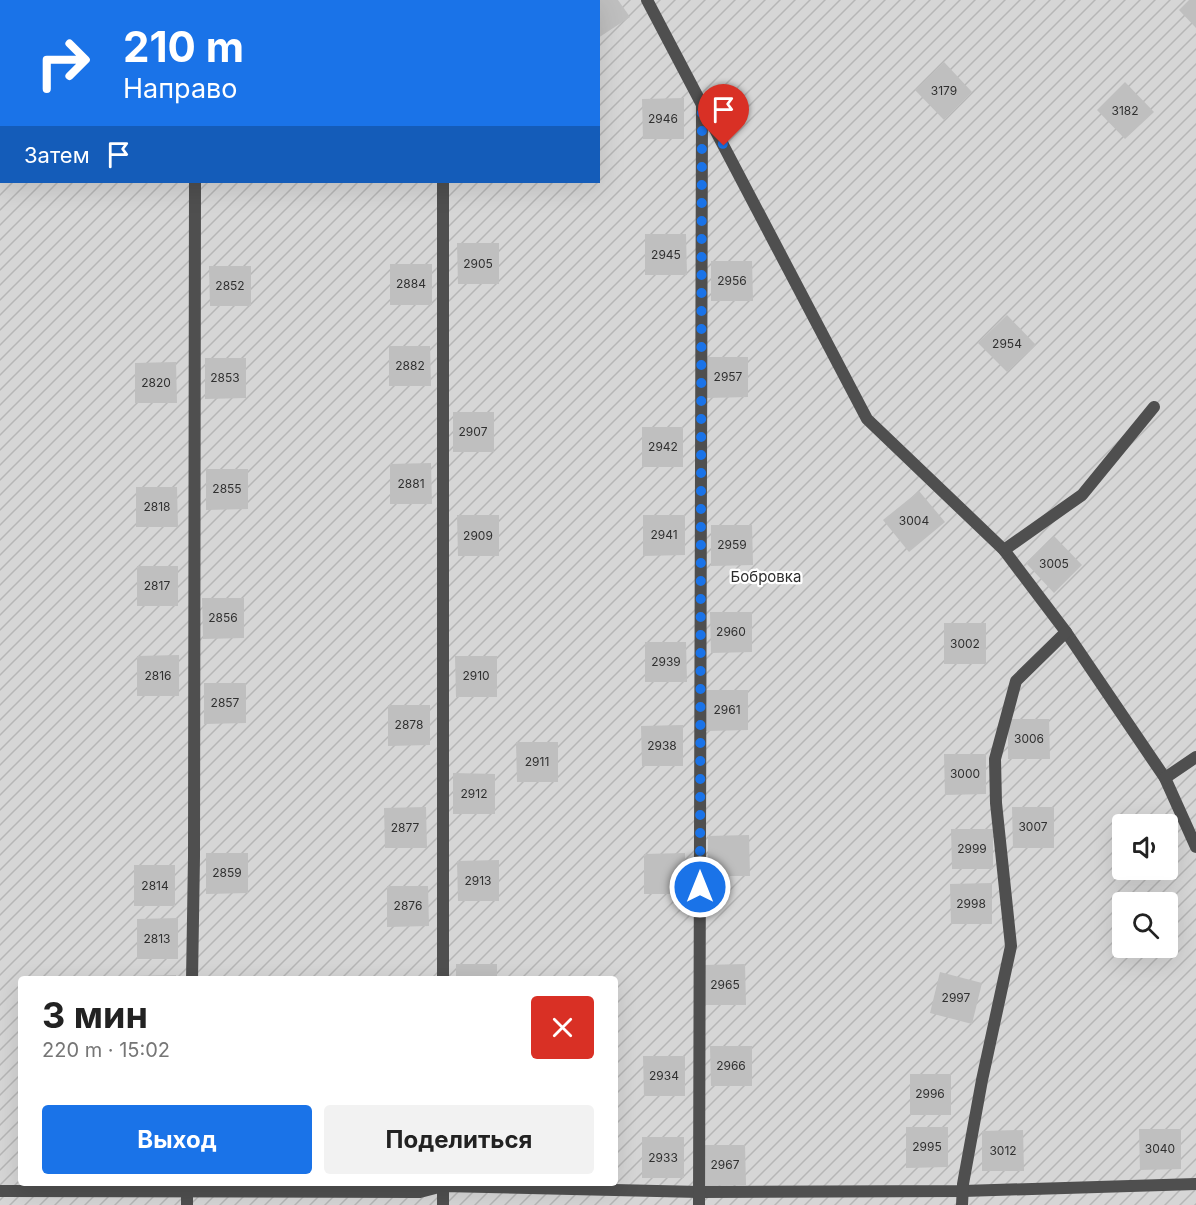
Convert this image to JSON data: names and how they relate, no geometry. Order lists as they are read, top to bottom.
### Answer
{
  "parks": ["Бобровка"],
  "house_numbers": [
    "3179",
    "3182",
    "2946",
    "2945",
    "2905",
    "2956",
    "2884",
    "2852",
    "2954",
    "2882",
    "2957",
    "2853",
    "2820",
    "2907",
    "2942",
    "2881",
    "2855",
    "2818",
    "3004",
    "2941",
    "2909",
    "2959",
    "3005",
    "2817",
    "2856",
    "2960",
    "3002",
    "2939",
    "2816",
    "2910",
    "2857",
    "2961",
    "2878",
    "3006",
    "2938",
    "2911",
    "3000",
    "2912",
    "3007",
    "2877",
    "2999",
    "2859",
    "2913",
    "2814",
    "2998",
    "2876",
    "2813",
    "2965",
    "2997",
    "2966",
    "2934",
    "2996",
    "2995",
    "3040",
    "3012",
    "2933",
    "2967"
  ],
  "page": {
    "turn": ["210 m", "Направо"],
    "then": "Затем",
    "heading": ["3 мин", "220 m · 15:02"],
    "buttons": ["Выход", "Поделиться"]
  }
}
